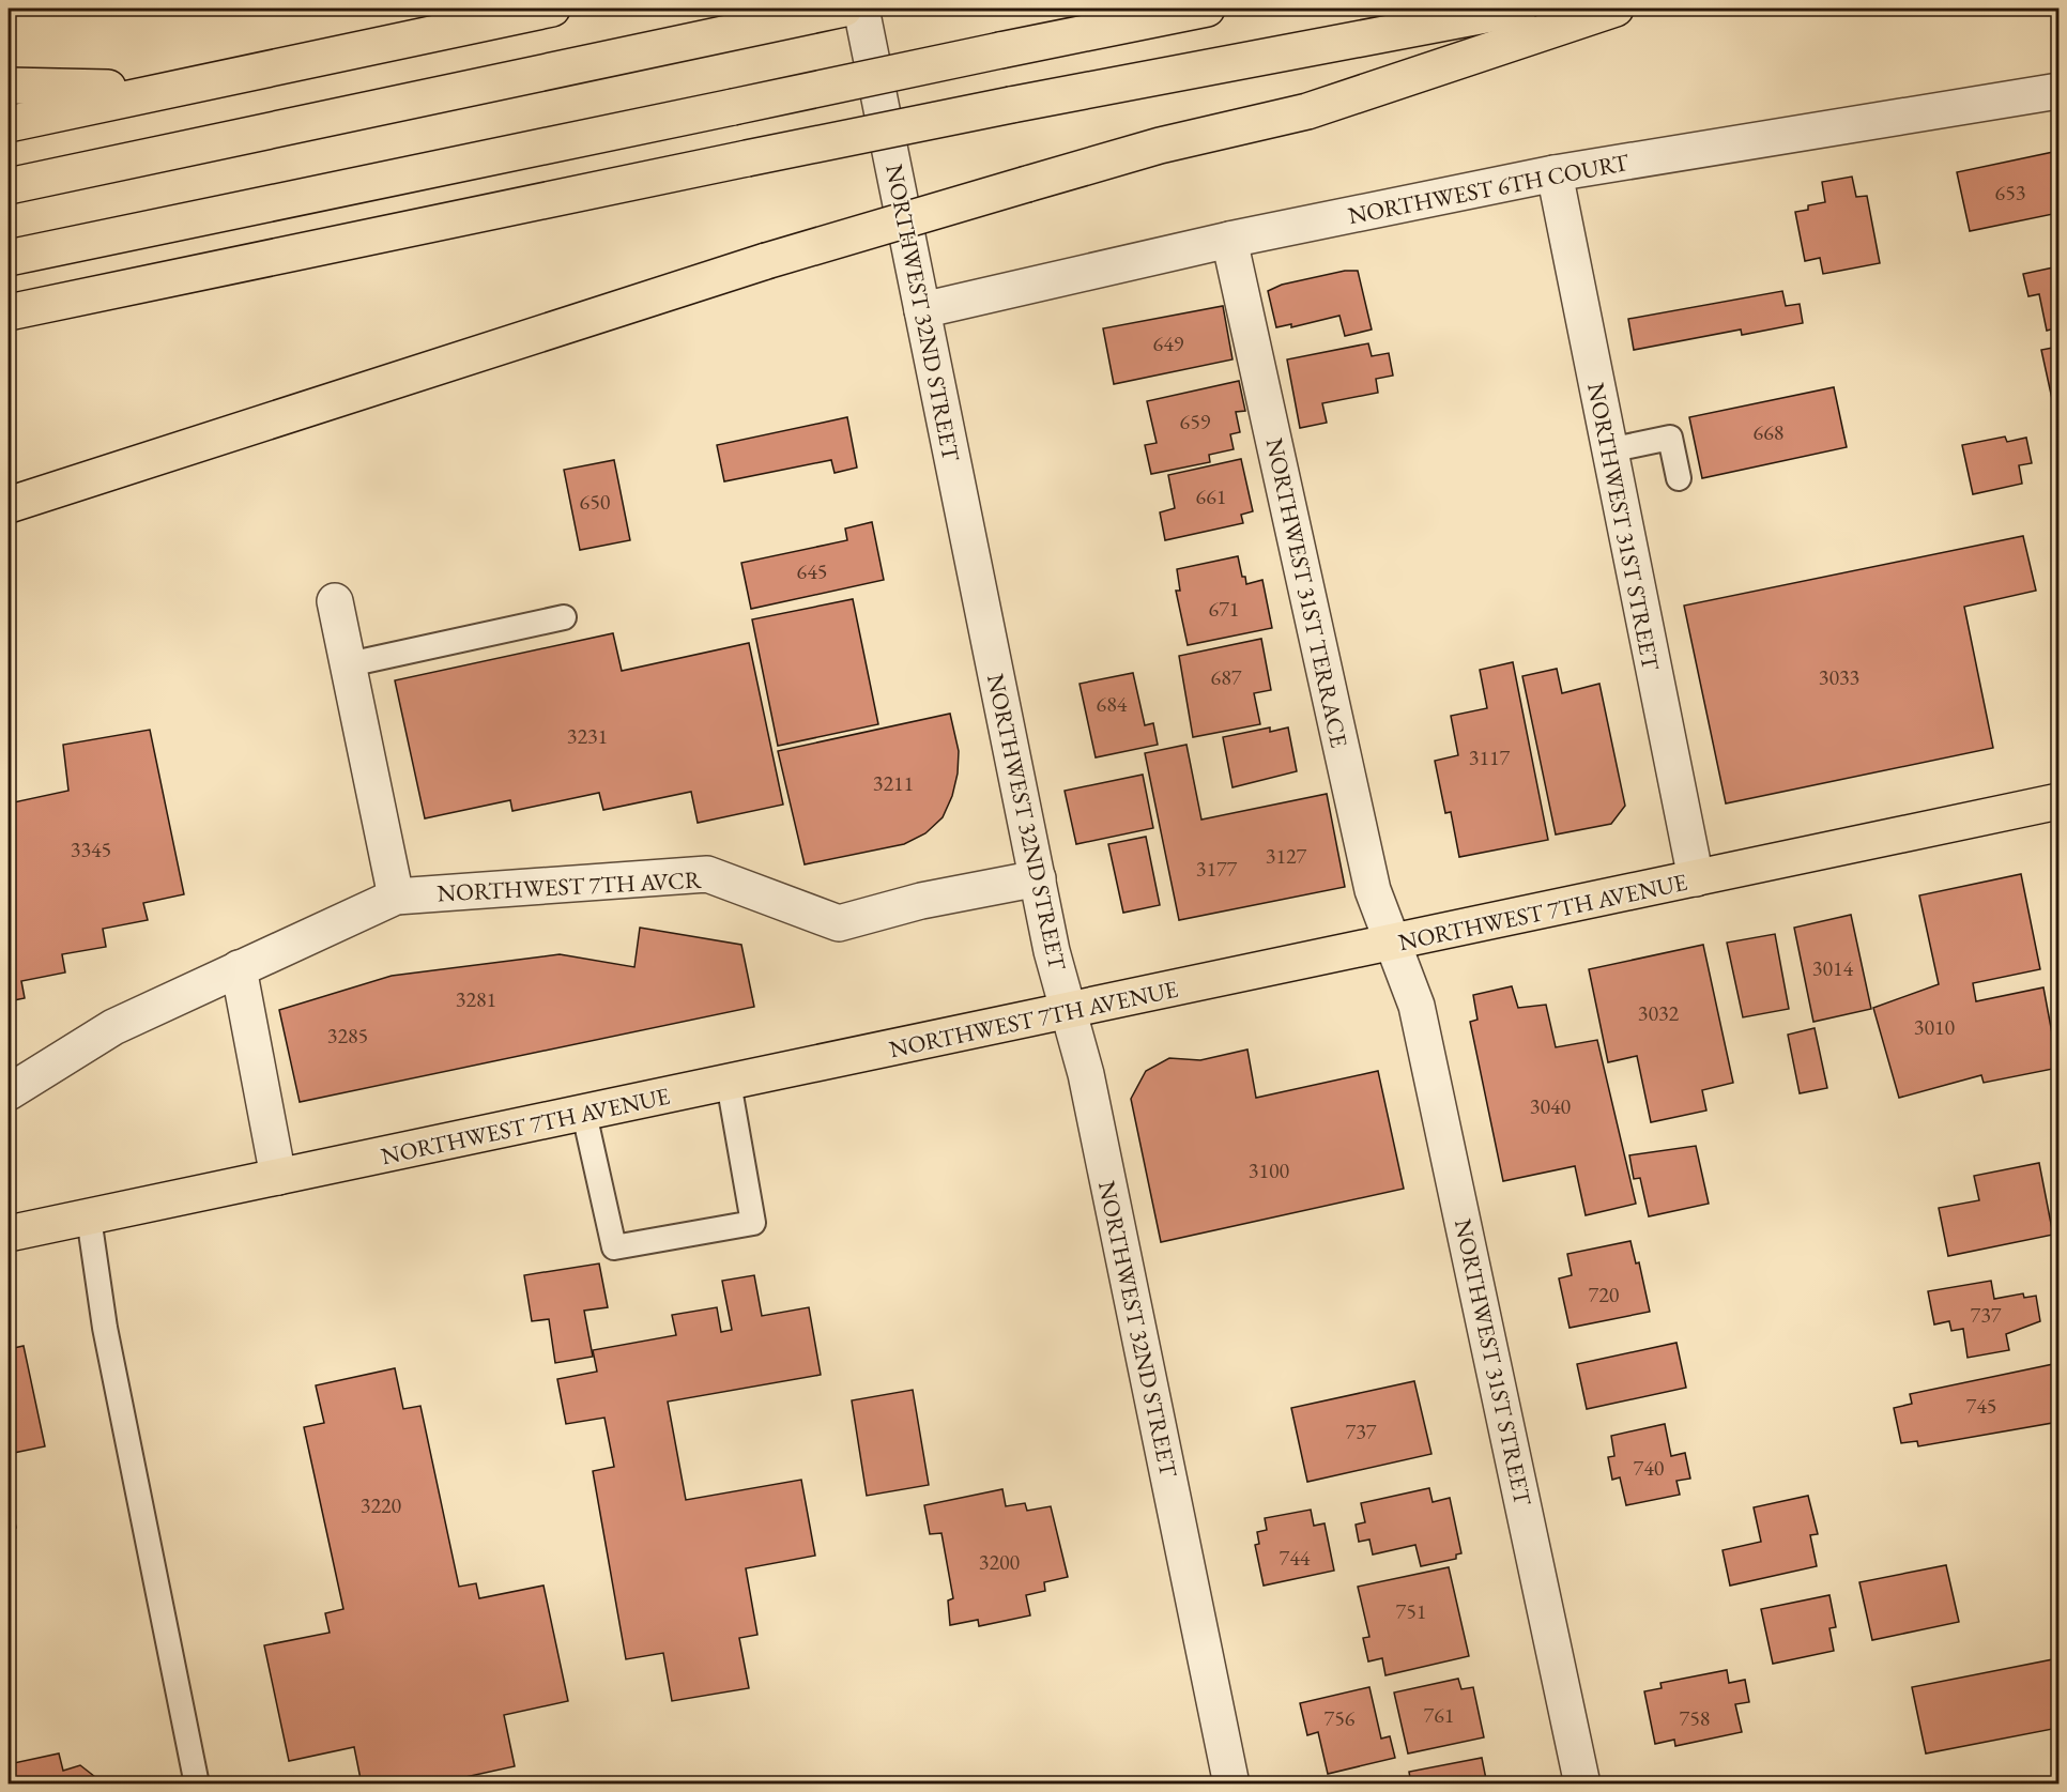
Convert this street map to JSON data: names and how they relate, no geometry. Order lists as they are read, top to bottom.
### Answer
{
  "streets": {
    "main road": ["NORTHWEST 7TH AVENUE"],
    "street": [
      "NORTHWEST 6TH COURT",
      "NORTHWEST 32ND STREET",
      "NORTHWEST 31ST STREET",
      "NORTHWEST 31ST TERRACE",
      "NORTHWEST 7TH AVCR"
    ]
  },
  "crossings": [
    ["NORTHWEST 6TH COURT", "NORTHWEST 32ND STREET"],
    ["NORTHWEST 6TH COURT", "NORTHWEST 31ST STREET"],
    ["NORTHWEST 6TH COURT", "NORTHWEST 31ST TERRACE"],
    ["NORTHWEST 32ND STREET", "NORTHWEST 7TH AVCR"],
    ["NORTHWEST 32ND STREET", "NORTHWEST 7TH AVENUE"],
    ["NORTHWEST 31ST STREET", "NORTHWEST 31ST TERRACE"],
    ["NORTHWEST 31ST STREET", "NORTHWEST 7TH AVENUE"],
    ["NORTHWEST 31ST TERRACE", "NORTHWEST 7TH AVENUE"]
  ],
  "house_numbers": [
    "653",
    "649",
    "659",
    "668",
    "661",
    "650",
    "645",
    "671",
    "687",
    "3033",
    "684",
    "3231",
    "3117",
    "3211",
    "3345",
    "3127",
    "3177",
    "3014",
    "3281",
    "3032",
    "3010",
    "3285",
    "3040",
    "3100",
    "720",
    "737",
    "745",
    "737",
    "740",
    "3220",
    "744",
    "3200",
    "751",
    "761",
    "756",
    "758"
  ]
}
